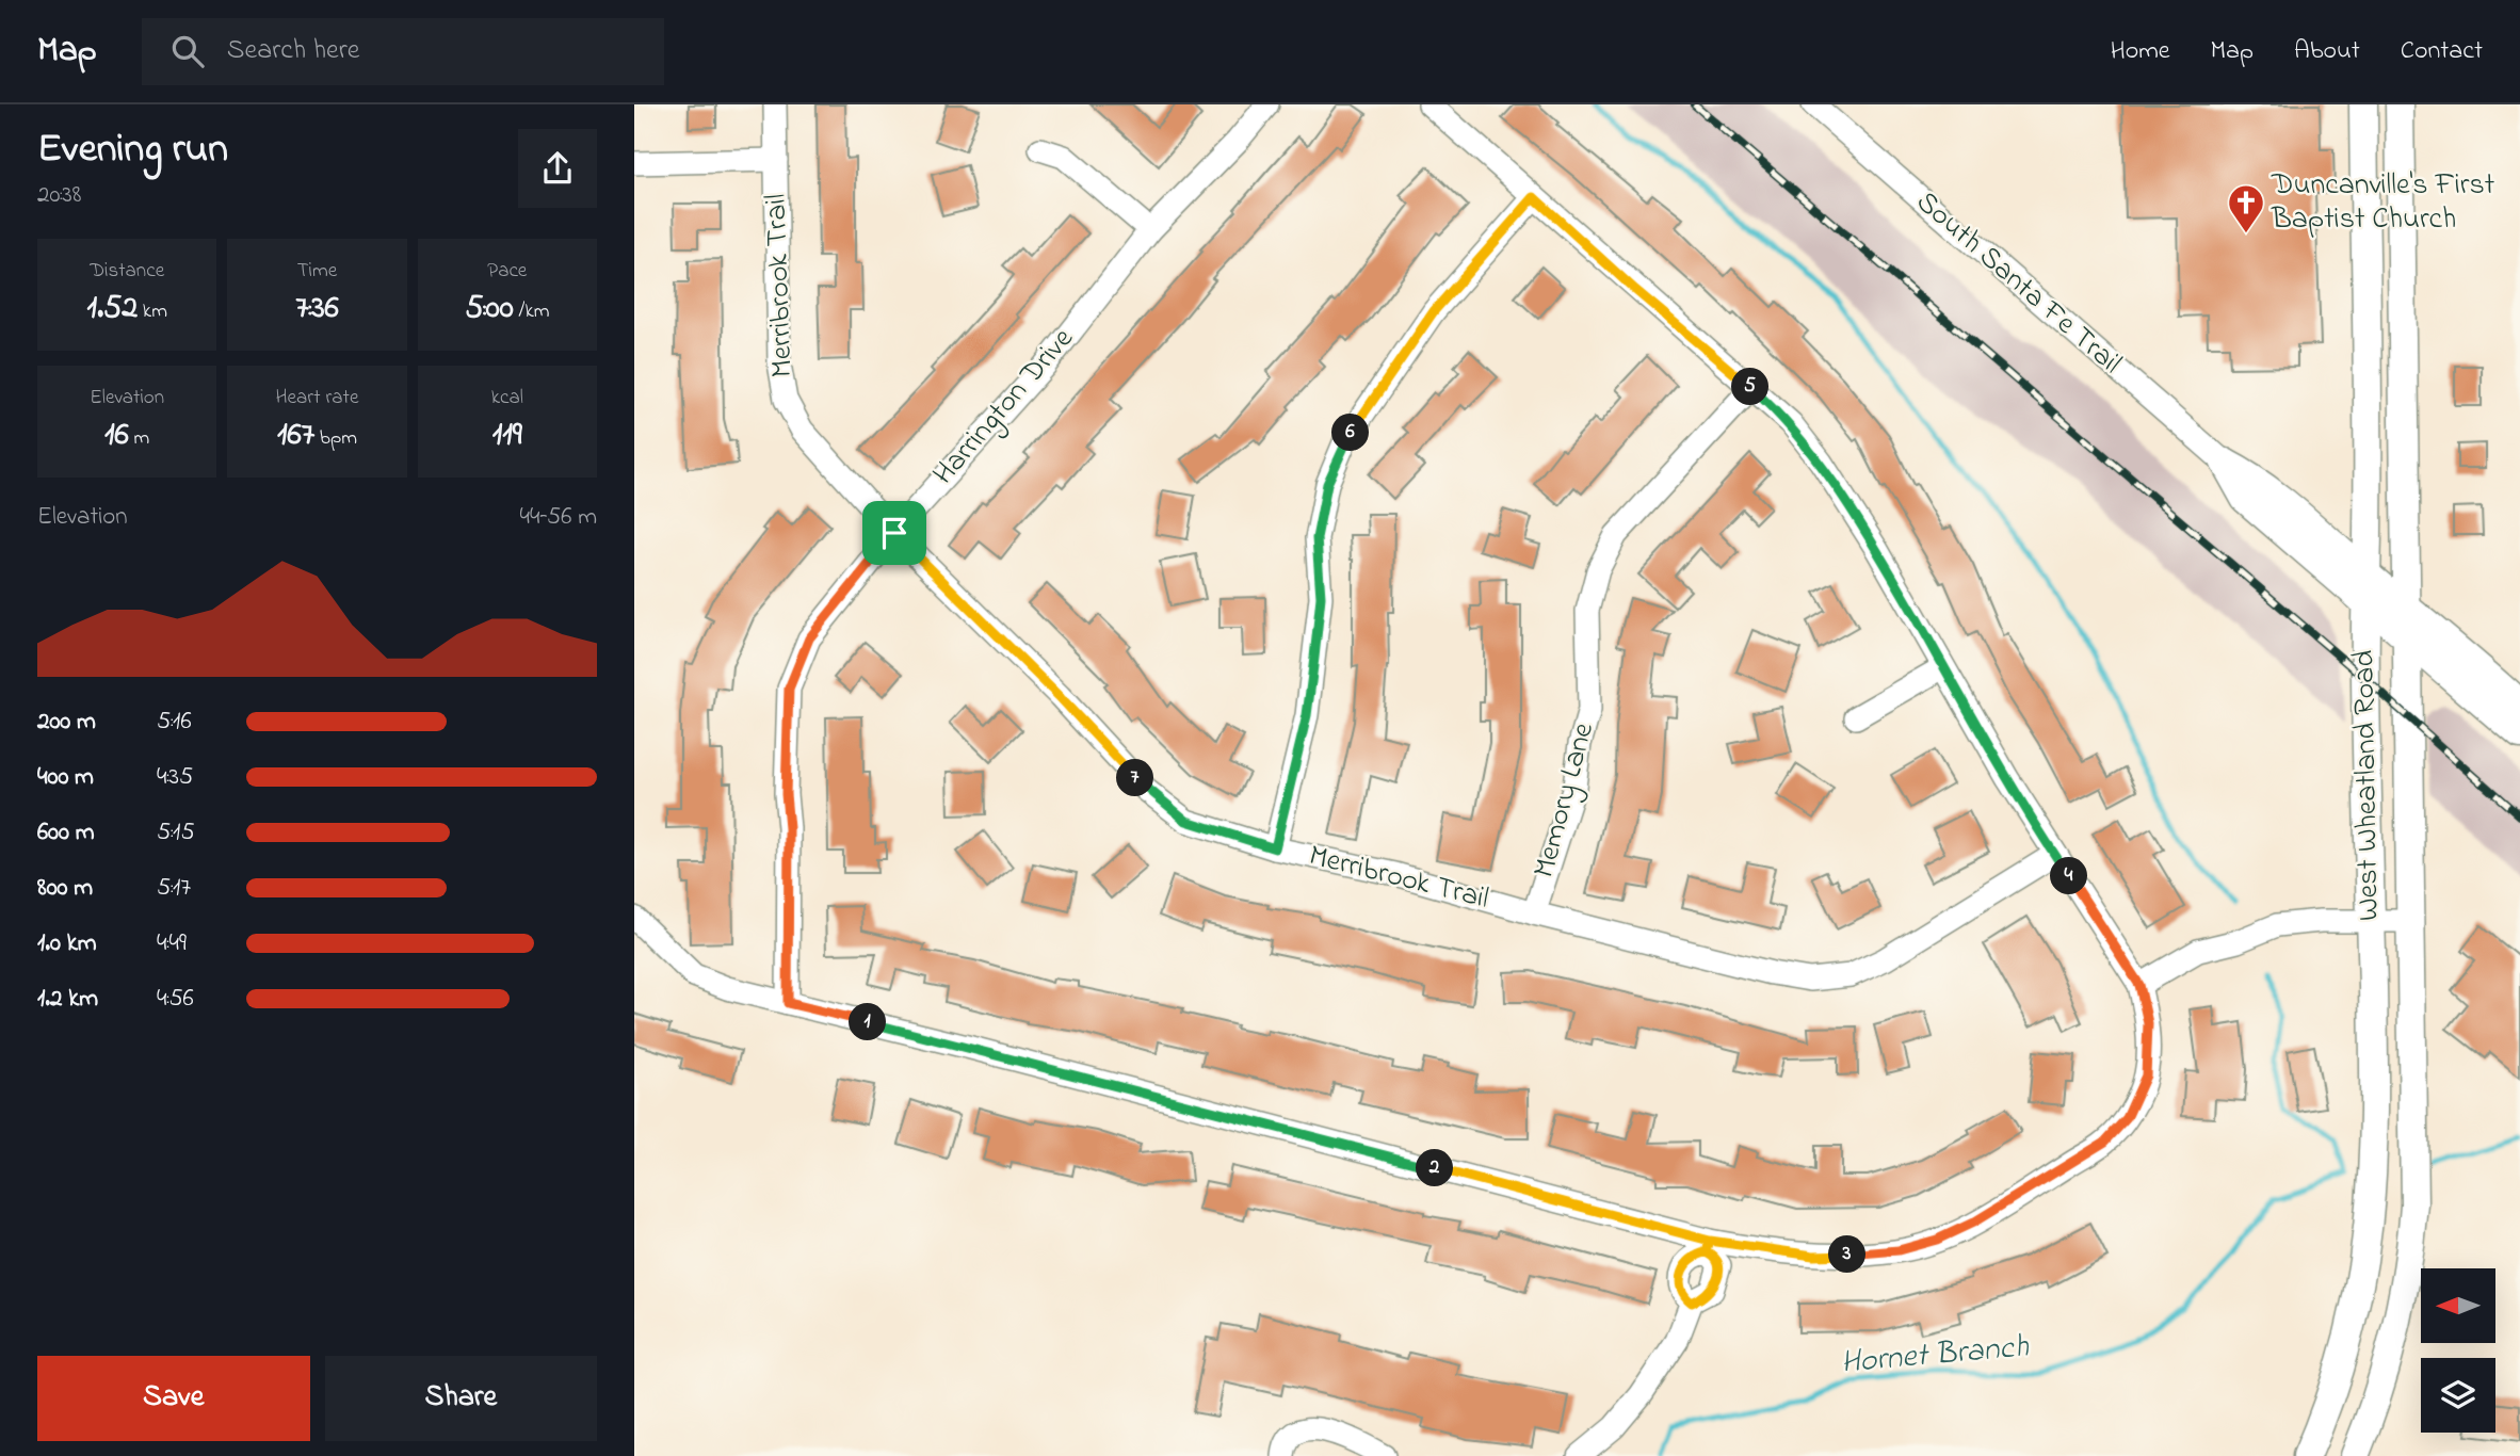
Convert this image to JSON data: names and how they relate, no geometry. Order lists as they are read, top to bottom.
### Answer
{
  "streets": {
    "main road": ["South Santa Fe Trail", "West Wheatland Road"],
    "street": ["Merribrook Trail", "Harrington Drive", "Memory Lane"]
  },
  "crossings": [
    ["South Santa Fe Trail", "West Wheatland Road"],
    ["Merribrook Trail", "Harrington Drive"],
    ["Merribrook Trail", "Memory Lane"]
  ],
  "water": ["Hornet Branch"],
  "places": {
    "church": ["Duncanville's First Baptist Church"]
  },
  "north": "left",
  "page": {
    "header": "Map",
    "search": "Search here",
    "nav": [
      "Home",
      "Map",
      "About",
      "Contact"
    ],
    "heading": ["Evening run", "20:38"],
    "stats": [
      ["Distance", "1.52 km"],
      ["Time", "7:36"],
      ["Pace", "5:00 /km"],
      ["Elevation", "16 m"],
      ["Heart rate", "167 bpm"],
      ["kcal", "119"]
    ],
    "pins": [
      "5",
      "6",
      "7",
      "4",
      "1",
      "2",
      "3"
    ],
    "chart": ["Elevation", "44–56 m"],
    "list": [
      {
        "name": "200 m",
        "note": "5:16"
      },
      {
        "name": "400 m",
        "note": "4:35"
      },
      {
        "name": "600 m",
        "note": "5:15"
      },
      {
        "name": "800 m",
        "note": "5:17"
      },
      {
        "name": "1.0 km",
        "note": "4:49"
      },
      {
        "name": "1.2 km",
        "note": "4:56"
      }
    ],
    "buttons": ["Save", "Share"]
  }
}
